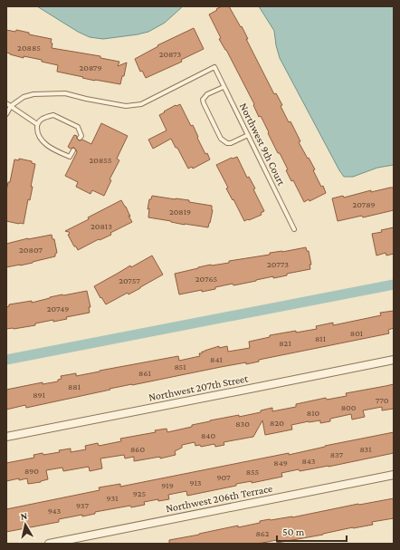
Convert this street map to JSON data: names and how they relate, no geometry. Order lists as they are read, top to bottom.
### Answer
{
  "streets": {
    "street": ["Northwest 207th Street", "Northwest 206th Terrace"],
    "lane": ["Northwest 9th Court"]
  },
  "house_numbers": [
    "20885",
    "20873",
    "20879",
    "20855",
    "20789",
    "20819",
    "20813",
    "20807",
    "20773",
    "20765",
    "20757",
    "20749",
    "801",
    "811",
    "821",
    "841",
    "851",
    "861",
    "881",
    "891",
    "770",
    "800",
    "810",
    "820",
    "830",
    "840",
    "860",
    "831",
    "837",
    "843",
    "849",
    "890",
    "855",
    "907",
    "913",
    "919",
    "925",
    "931",
    "937",
    "943",
    "862"
  ],
  "scale_bar": "50 m",
  "north": "top"
}
